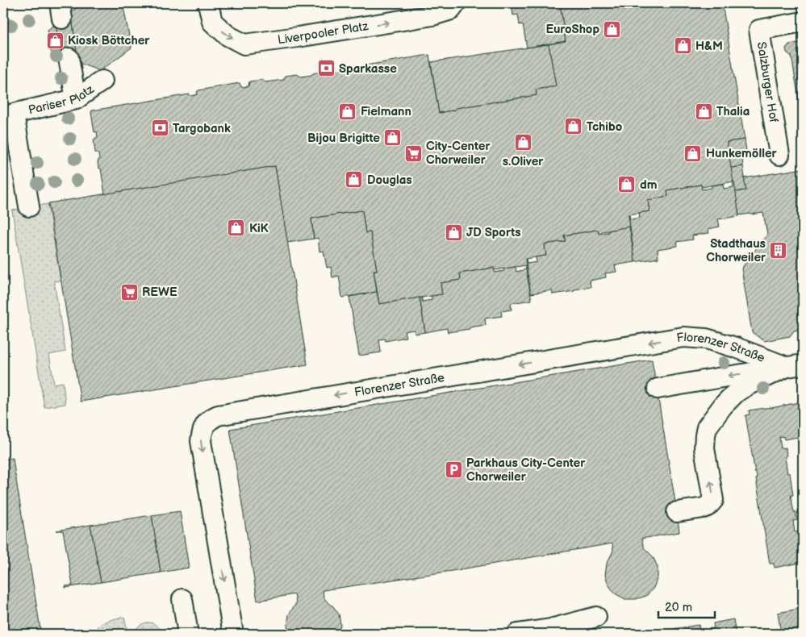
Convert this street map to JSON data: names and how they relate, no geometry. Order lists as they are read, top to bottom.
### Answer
{
  "streets": {
    "street": [
      "Liverpooler Platz",
      "Salzburger Hof",
      "Pariser Platz",
      "Florenzer Straße"
    ]
  },
  "one_way": ["Liverpooler Platz"],
  "places": {
    "shop": [
      "EuroShop",
      "Kiosk Böttcher",
      "H&M",
      "Fielmann",
      "Thalia",
      "Tchibo",
      "Bijou Brigitte",
      "s.Oliver",
      "Hunkemöller",
      "Douglas",
      "dm",
      "KiK",
      "JD Sports"
    ],
    "bank": ["Sparkasse", "Targobank"],
    "supermarket": ["City-Center Chorweiler", "REWE"],
    "building": ["Stadthaus Chorweiler"],
    "parking": ["Parkhaus City-Center Chorweiler"]
  },
  "scale_bar": "20 m"
}
